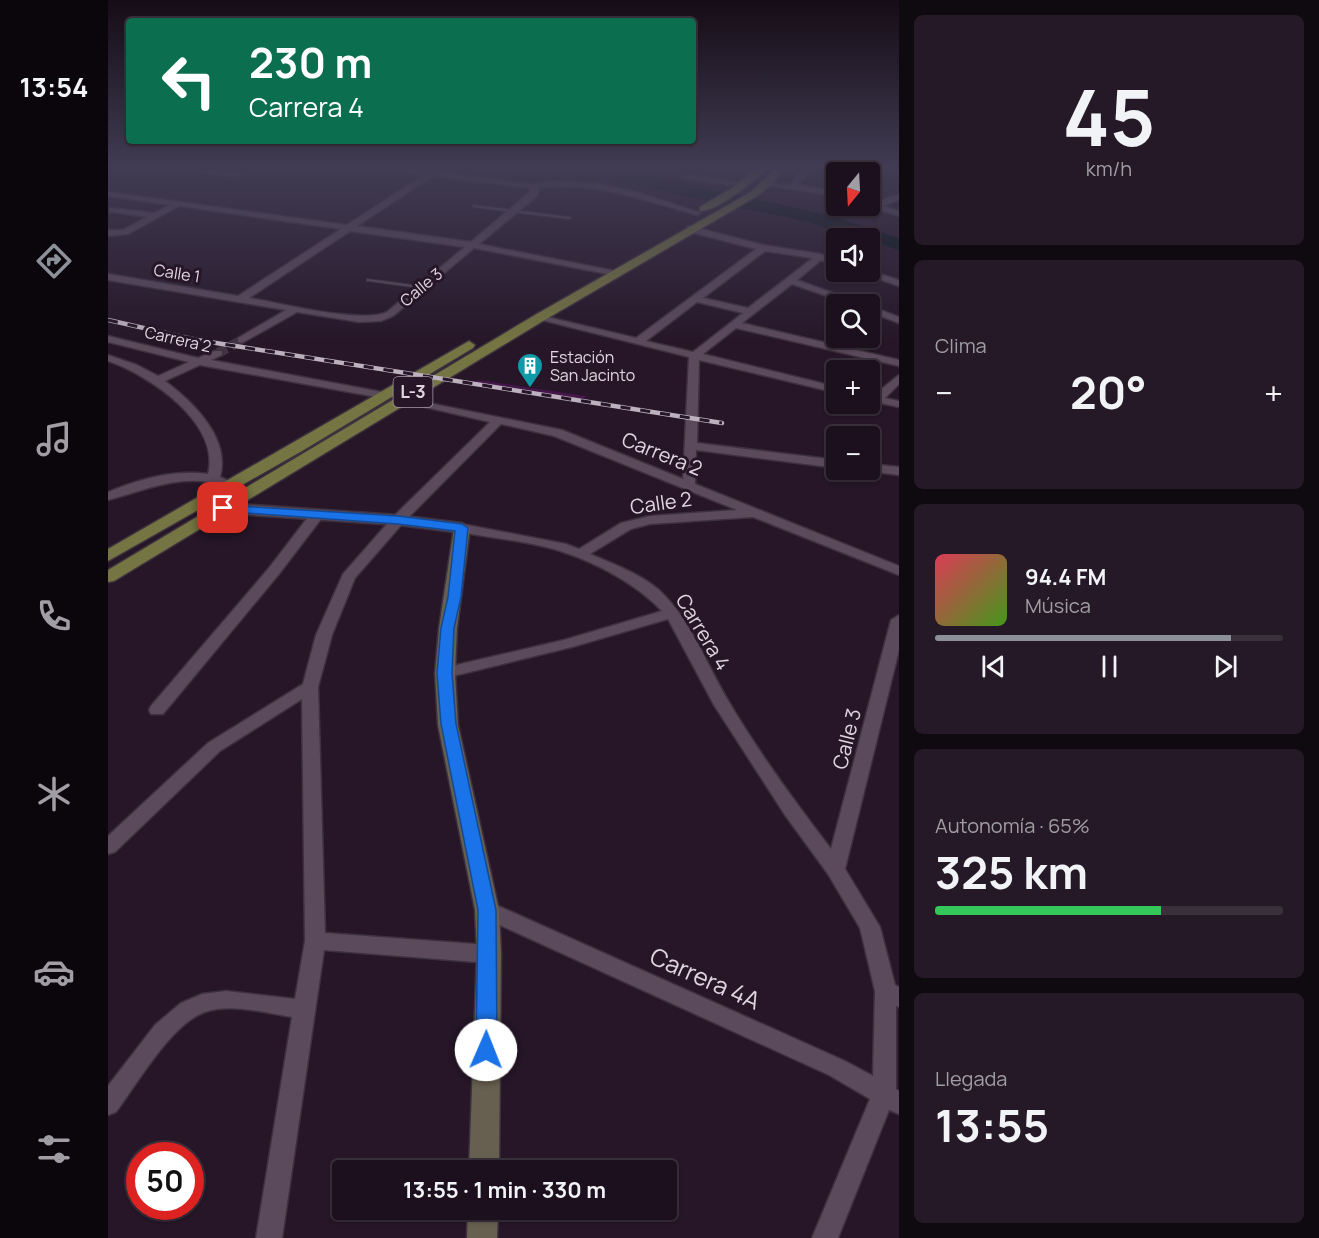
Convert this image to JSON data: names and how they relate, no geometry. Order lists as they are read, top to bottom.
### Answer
{
  "streets": {
    "main road": ["L-3"],
    "street": [
      "Calle 1",
      "Calle 3",
      "Carrera 2",
      "Calle 2",
      "Carrera 4",
      "Carrera 4A"
    ]
  },
  "crossings": [
    ["Calle 1", "Calle 3"],
    ["Calle 3", "Carrera 4"],
    ["Carrera 2", "L-3"],
    ["Carrera 2", "Calle 2"],
    ["L-3", "Carrera 4"],
    ["Calle 2", "Carrera 4"],
    ["Carrera 4", "Carrera 4A"]
  ],
  "places": {
    "building": ["Estación San Jacinto"]
  },
  "north": "bottom",
  "page": {
    "tabs": "13:54",
    "tile": [
      ["45", "km/h"],
      "Clima",
      ["Autonomía · 65%", "325 km"],
      ["Llegada", "13:55"]
    ],
    "turn": ["230 m", "Carrera 4"],
    "map_buttons": ["+", "−"],
    "heat": ["−", "20°", "+"],
    "song": ["94.4 FM", "Música"],
    "limit": "50",
    "trip": "13:55 · 1 min · 330 m"
  }
}
